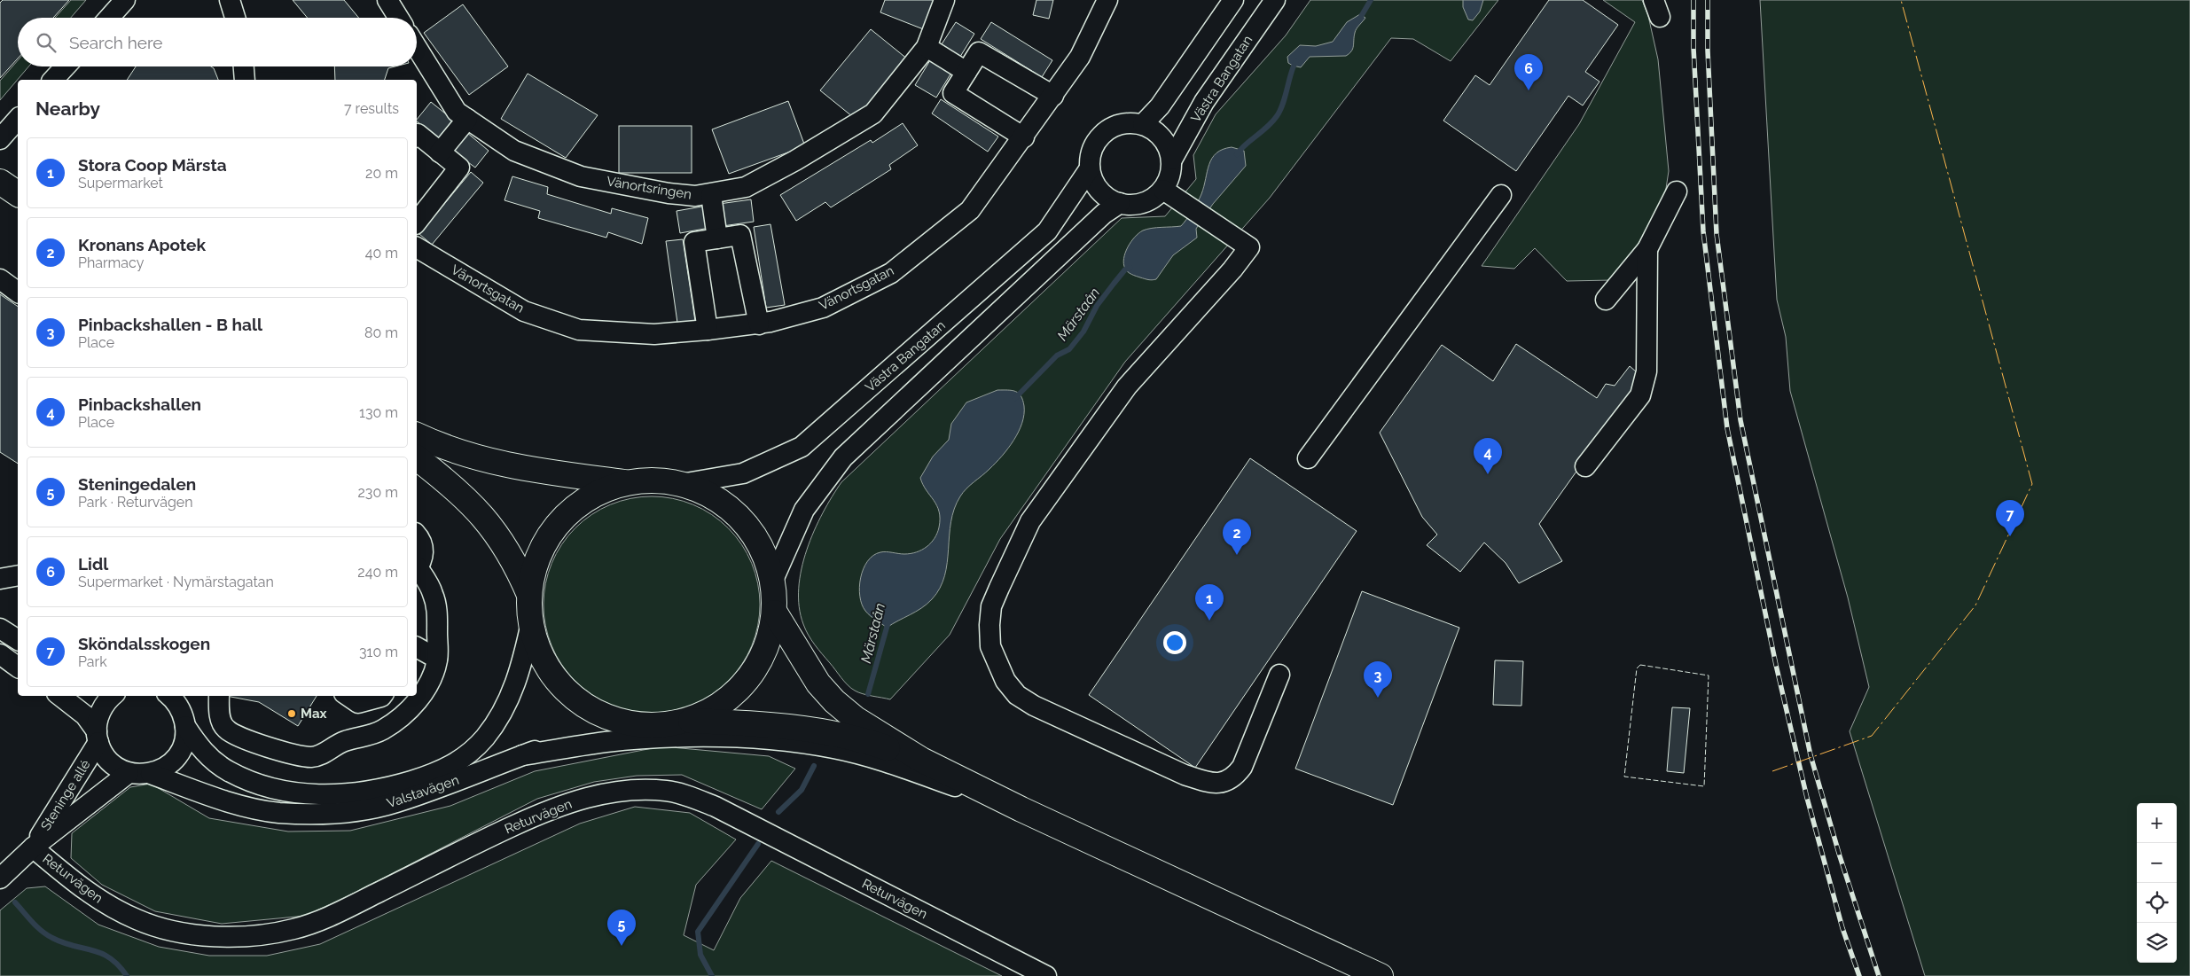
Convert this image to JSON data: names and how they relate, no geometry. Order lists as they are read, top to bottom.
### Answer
{
  "streets": {
    "street": [
      "Västra Bangatan",
      "Vänortsringen",
      "Vänortsgatan",
      "Valstavägen",
      "Steninge allé",
      "Returvägen"
    ]
  },
  "crossings": [
    ["Valstavägen", "Steninge allé"],
    ["Steninge allé", "Returvägen"]
  ],
  "water": ["Märstaån"],
  "places": ["Max"],
  "page": {
    "search": "Search here",
    "pins": [
      "6",
      "4",
      "7",
      "2",
      "1",
      "3",
      "5"
    ],
    "heading": ["Nearby", "7 results"],
    "list": [
      {
        "mark": "1",
        "name": "Stora Coop Märsta",
        "note": "Supermarket",
        "value": "20 m"
      },
      {
        "mark": "2",
        "name": "Kronans Apotek",
        "note": "Pharmacy",
        "value": "40 m"
      },
      {
        "mark": "3",
        "name": "Pinbackshallen - B hall",
        "note": "Place",
        "value": "80 m"
      },
      {
        "mark": "4",
        "name": "Pinbackshallen",
        "note": "Place",
        "value": "130 m"
      },
      {
        "mark": "5",
        "name": "Steningedalen",
        "note": "Park · Returvägen",
        "value": "230 m"
      },
      {
        "mark": "6",
        "name": "Lidl",
        "note": "Supermarket · Nymärstagatan",
        "value": "240 m"
      },
      {
        "mark": "7",
        "name": "Sköndalsskogen",
        "note": "Park",
        "value": "310 m"
      }
    ],
    "map_buttons": ["+", "−"]
  }
}
